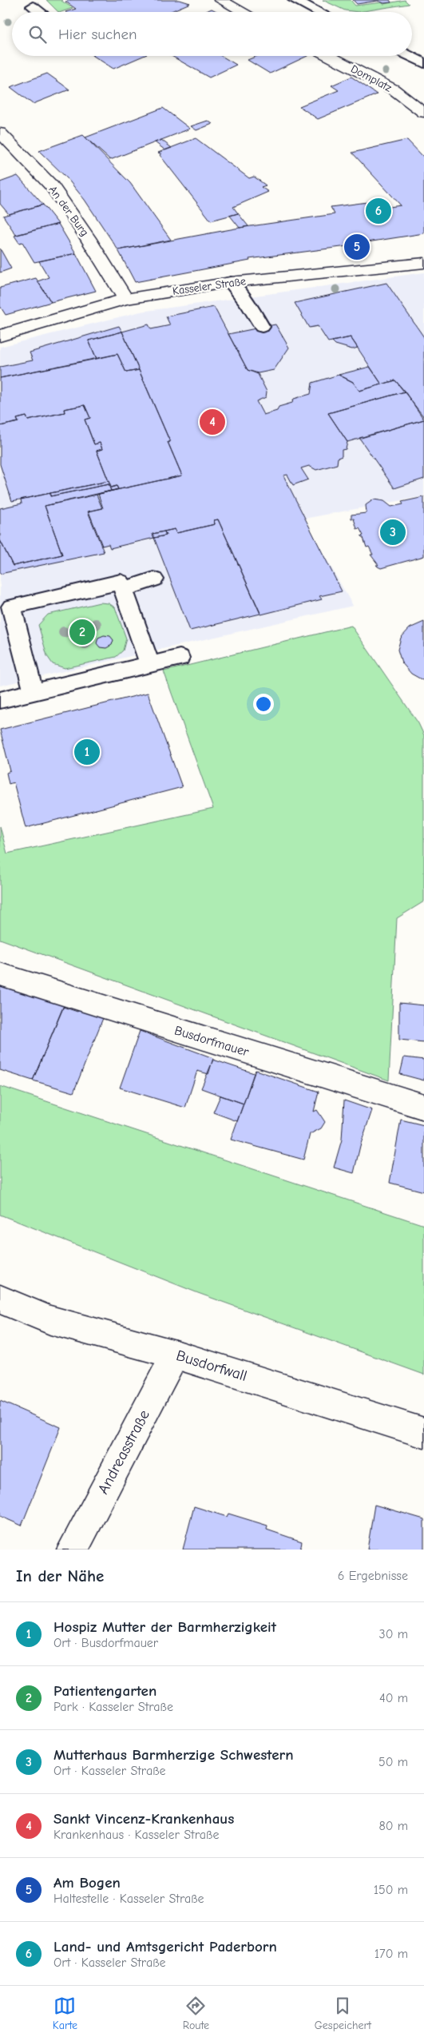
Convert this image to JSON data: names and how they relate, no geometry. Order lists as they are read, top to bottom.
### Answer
{
  "streets": {
    "street": [
      "Domplatz",
      "An der Burg",
      "Kasseler Straße",
      "Busdorfmauer",
      "Busdorfwall",
      "Andreasstraße"
    ]
  },
  "crossings": [
    ["An der Burg", "Kasseler Straße"],
    ["Busdorfwall", "Andreasstraße"]
  ],
  "page": {
    "search": "Hier suchen",
    "pins": [
      "6",
      "5",
      "4",
      "3",
      "2",
      "1"
    ],
    "heading": ["In der Nähe", "6 Ergebnisse"],
    "list": [
      {
        "mark": "1",
        "name": "Hospiz Mutter der Barmherzigkeit",
        "note": "Ort · Busdorfmauer",
        "value": "30 m"
      },
      {
        "mark": "2",
        "name": "Patientengarten",
        "note": "Park · Kasseler Straße",
        "value": "40 m"
      },
      {
        "mark": "3",
        "name": "Mutterhaus Barmherzige Schwestern",
        "note": "Ort · Kasseler Straße",
        "value": "50 m"
      },
      {
        "mark": "4",
        "name": "Sankt Vincenz-Krankenhaus",
        "note": "Krankenhaus · Kasseler Straße",
        "value": "80 m"
      },
      {
        "mark": "5",
        "name": "Am Bogen",
        "note": "Haltestelle · Kasseler Straße",
        "value": "150 m"
      },
      {
        "mark": "6",
        "name": "Land- und Amtsgericht Paderborn",
        "note": "Ort · Kasseler Straße",
        "value": "170 m"
      }
    ],
    "nav": ["Karte", "Route", "Gespeichert"]
  }
}
